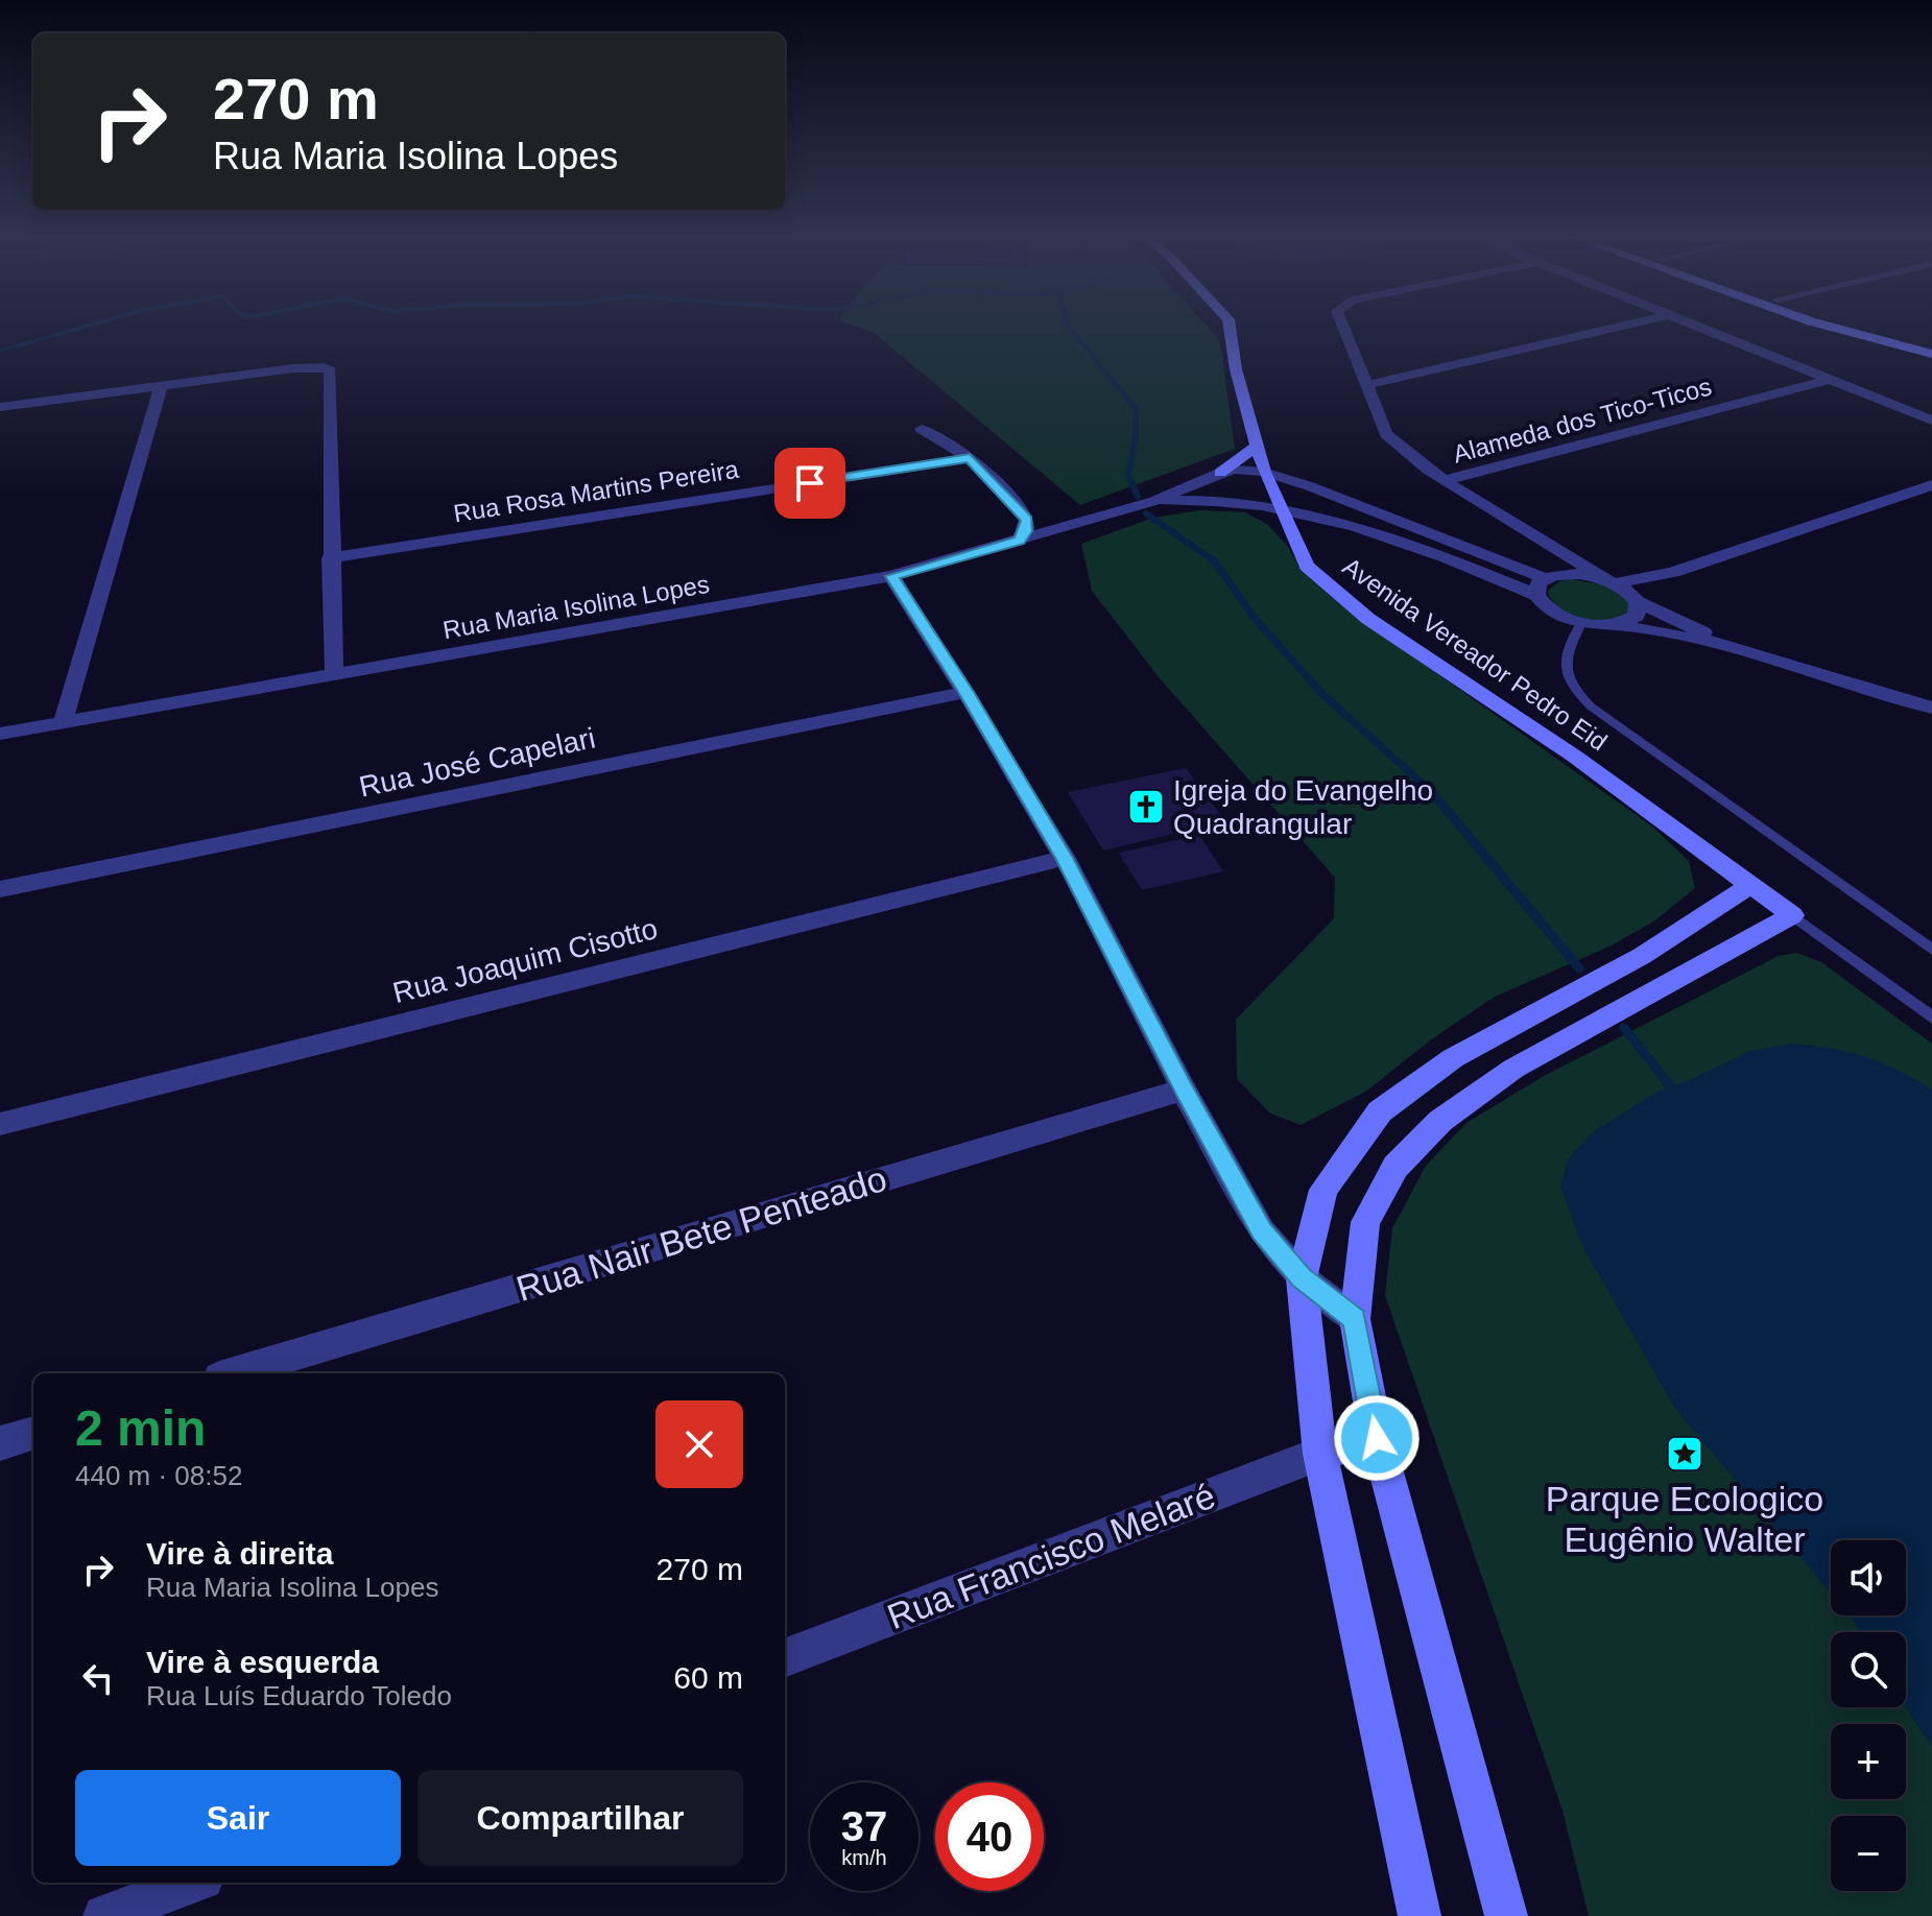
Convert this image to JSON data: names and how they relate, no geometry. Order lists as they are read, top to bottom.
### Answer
{
  "streets": {
    "street": [
      "Alameda dos Tico-Ticos",
      "Rua Rosa Martins Pereira",
      "Rua Maria Isolina Lopes",
      "Avenida Vereador Pedro Eid",
      "Rua José Capelari",
      "Rua Joaquim Cisotto",
      "Rua Nair Bete Penteado",
      "Rua Francisco Melaré"
    ]
  },
  "crossings": [
    ["Rua Maria Isolina Lopes", "Avenida Vereador Pedro Eid"]
  ],
  "places": {
    "church": ["Igreja do Evangelho Quadrangular"],
    "place": ["Parque Ecologico Eugênio Walter"]
  },
  "page": {
    "turn": ["270 m", "Rua Maria Isolina Lopes"],
    "heading": ["2 min", "440 m · 08:52"],
    "list": [
      {
        "name": "Vire à direita",
        "note": "Rua Maria Isolina Lopes",
        "value": "270 m"
      },
      {
        "name": "Vire à esquerda",
        "note": "Rua Luís Eduardo Toledo",
        "value": "60 m"
      }
    ],
    "map_buttons": ["+", "−"],
    "buttons": ["Sair", "Compartilhar"],
    "speed": "37 km/h",
    "limit": "40"
  }
}
